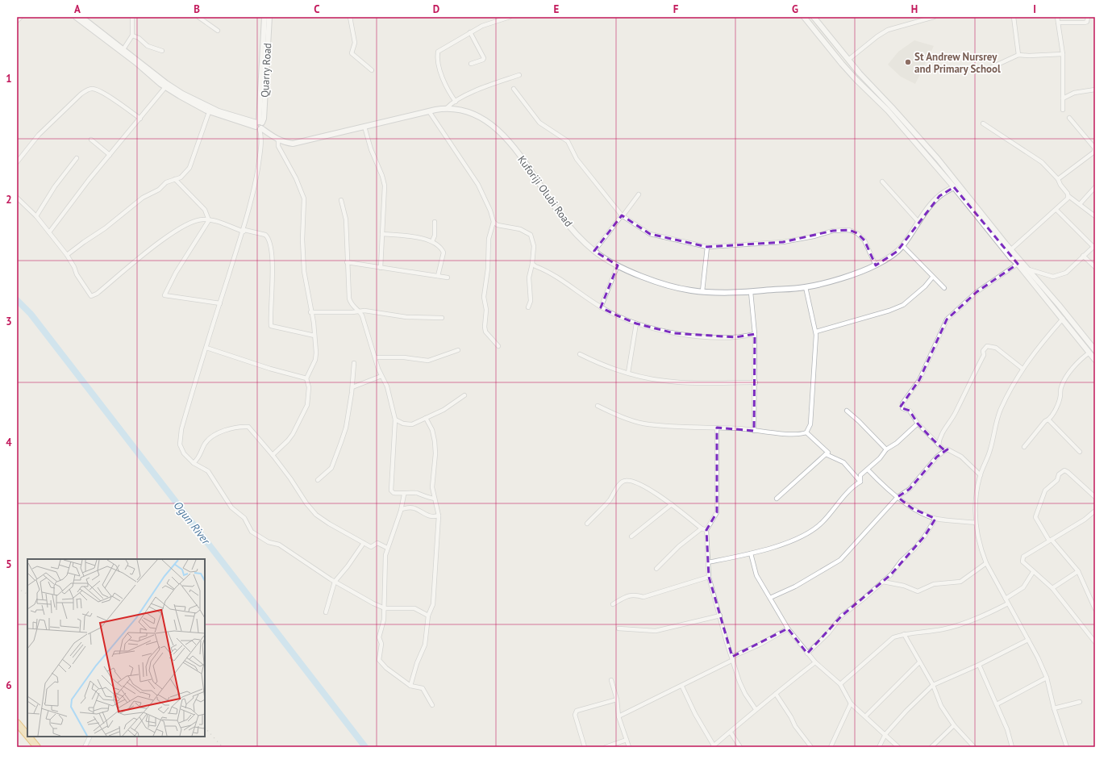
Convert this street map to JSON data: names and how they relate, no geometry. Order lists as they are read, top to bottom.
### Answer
{
  "streets": {
    "main road": ["Quarry Road", "Kuforiji Olubi Road"]
  },
  "crossings": [
    ["Quarry Road", "Kuforiji Olubi Road"]
  ],
  "water": ["Ogun River"],
  "places": ["St Andrew Nursrey and Primary School"],
  "grid": {
    "columns": [
      "A",
      "B",
      "C",
      "D",
      "E",
      "F",
      "G",
      "H",
      "I"
    ],
    "rows": [
      "1",
      "2",
      "3",
      "4",
      "5",
      "6"
    ]
  }
}
